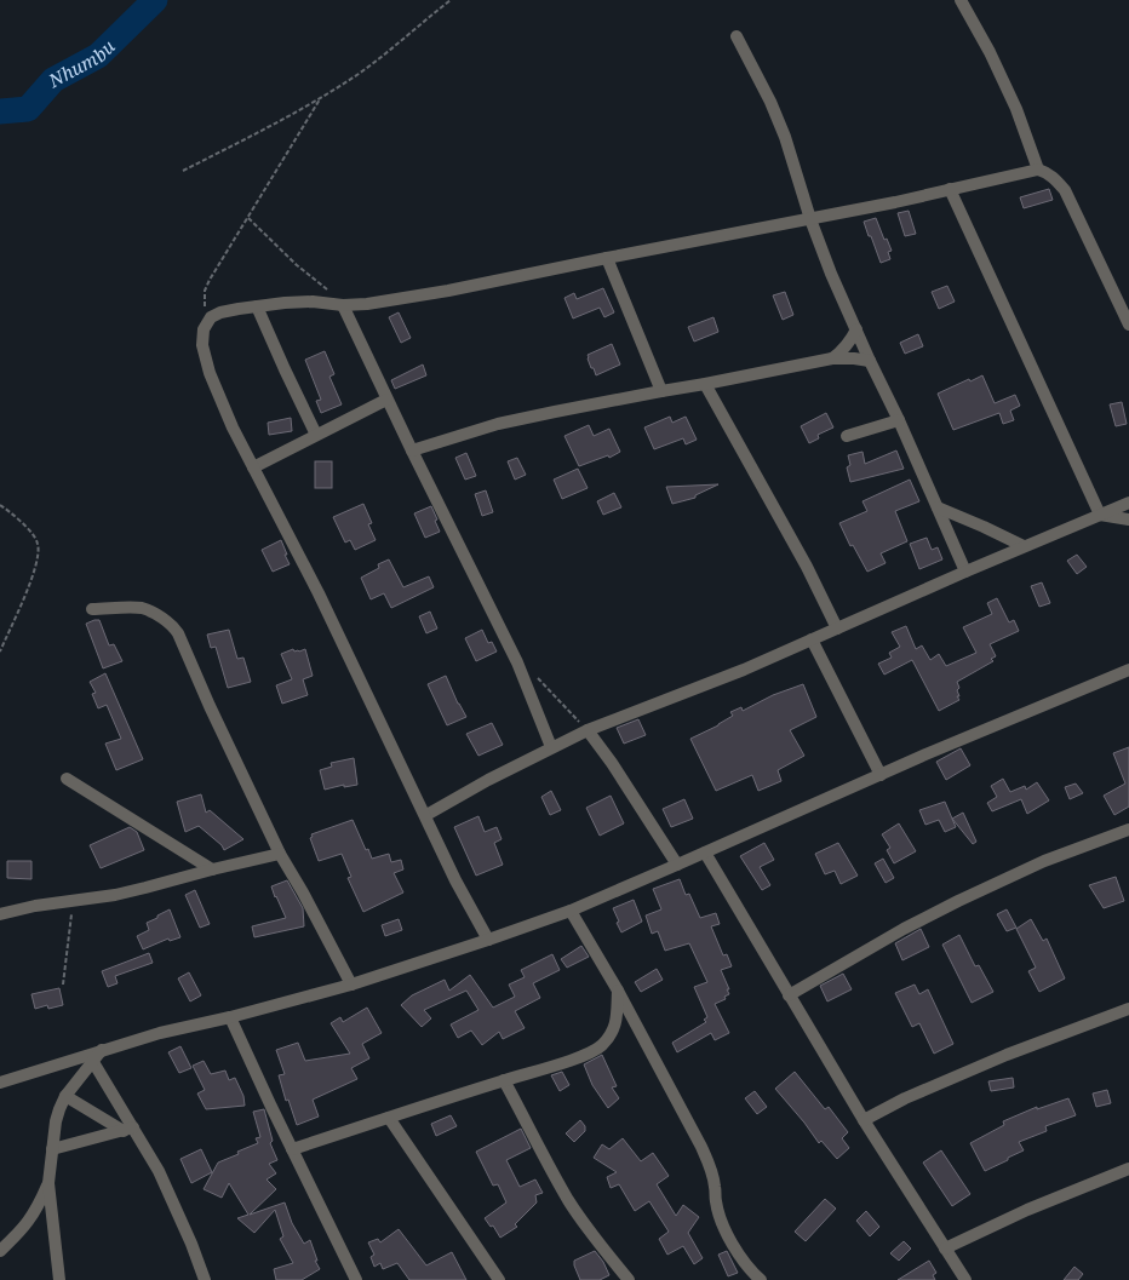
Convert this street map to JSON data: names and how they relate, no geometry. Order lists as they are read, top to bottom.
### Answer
{
  "water": ["Nhumbu"]
}
